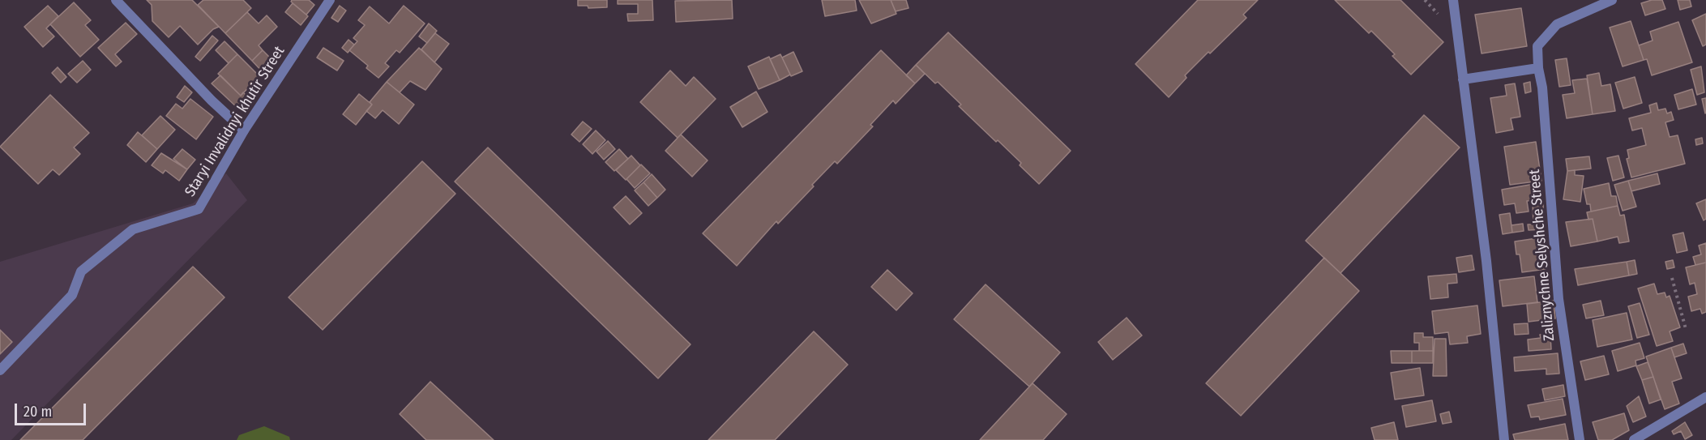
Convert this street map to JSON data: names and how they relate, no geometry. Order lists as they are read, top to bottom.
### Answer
{
  "streets": {
    "street": ["Staryi Invalidnyi khutir Street", "Zaliznychne Selyshche Street"]
  },
  "scale_bar": "20 m"
}
